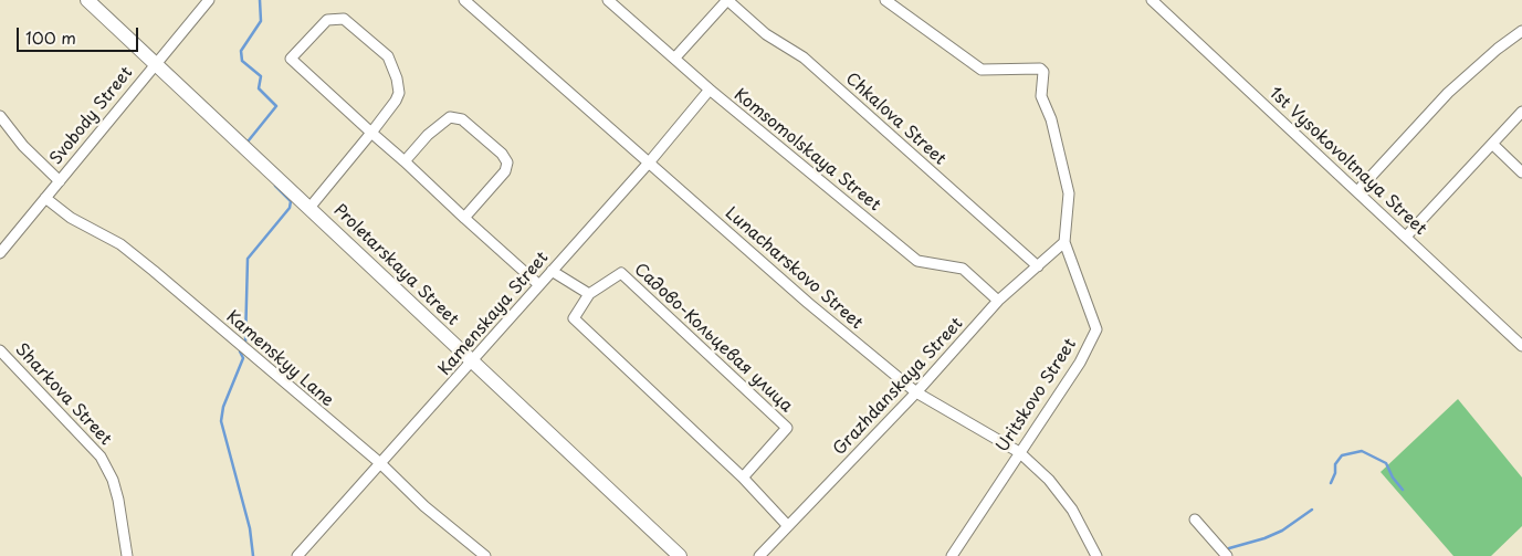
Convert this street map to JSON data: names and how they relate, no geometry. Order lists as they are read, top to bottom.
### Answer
{
  "streets": {
    "main road": ["Proletarskaya Street"],
    "street": [
      "Svobody Street",
      "Chkalova Street",
      "Komsomolskaya Street",
      "1st Vysokovoltnaya Street",
      "Lunacharskovo Street",
      "Kamenskaya Street",
      "Садово-Кольцевая улица",
      "Kamenskyy Lane",
      "Grazhdanskaya Street",
      "Sharkova Street",
      "Uritskovo Street"
    ]
  },
  "crossings": [
    ["Svobody Street", "Proletarskaya Street"],
    ["Svobody Street", "Kamenskyy Lane"],
    ["Chkalova Street", "Grazhdanskaya Street"],
    ["Komsomolskaya Street", "Kamenskaya Street"],
    ["Komsomolskaya Street", "Grazhdanskaya Street"],
    ["Proletarskaya Street", "Kamenskaya Street"],
    ["Lunacharskovo Street", "Kamenskaya Street"],
    ["Lunacharskovo Street", "Grazhdanskaya Street"],
    ["Lunacharskovo Street", "Uritskovo Street"],
    ["Kamenskaya Street", "Kamenskyy Lane"],
    ["Садово-Кольцевая улица", "Grazhdanskaya Street"],
    ["Grazhdanskaya Street", "Uritskovo Street"]
  ],
  "scale_bar": "100 m"
}
